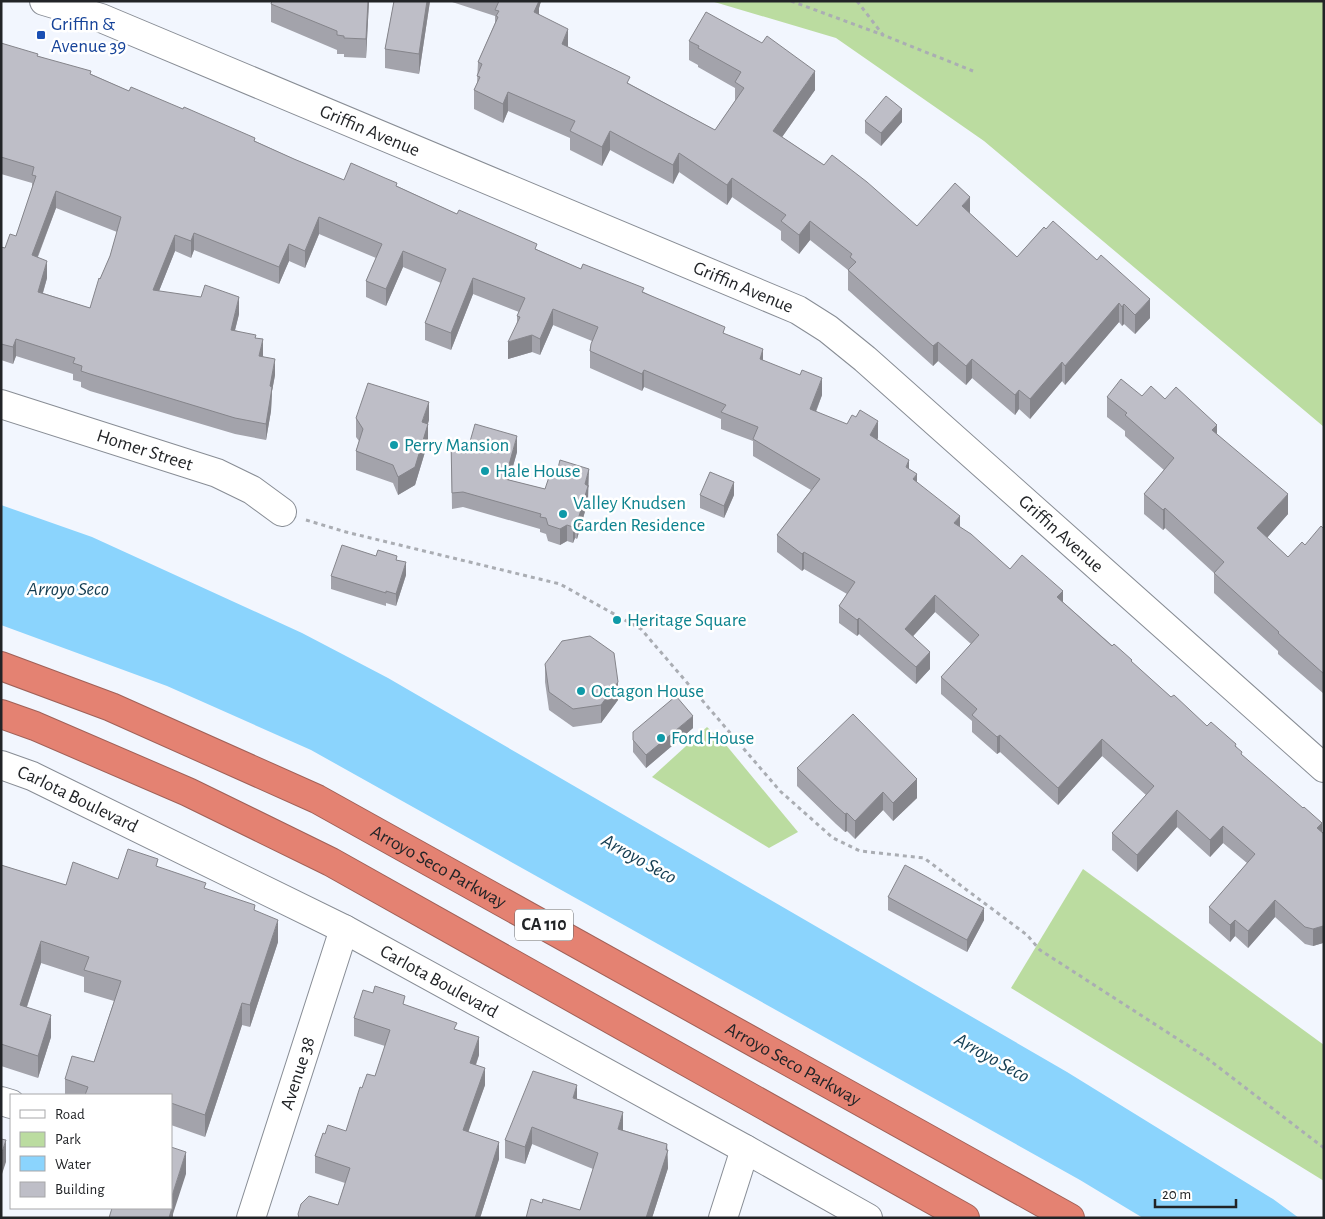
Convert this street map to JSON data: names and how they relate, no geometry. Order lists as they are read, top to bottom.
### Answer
{
  "streets": {
    "highway": ["Arroyo Seco Parkway", "CA 110"],
    "street": [
      "Griffin Avenue",
      "Homer Street",
      "Carlota Boulevard",
      "Avenue 38"
    ]
  },
  "crossings": [
    ["Carlota Boulevard", "Avenue 38"]
  ],
  "water": ["Arroyo Seco"],
  "places": {
    "transit": ["Griffin & Avenue 39"],
    "other": [
      "Perry Mansion",
      "Hale House",
      "Valley Knudsen Garden Residence",
      "Heritage Square",
      "Octagon House",
      "Ford House"
    ]
  },
  "legend": [
    "Road",
    "Park",
    "Water",
    "Building"
  ],
  "scale_bar": "20 m"
}
